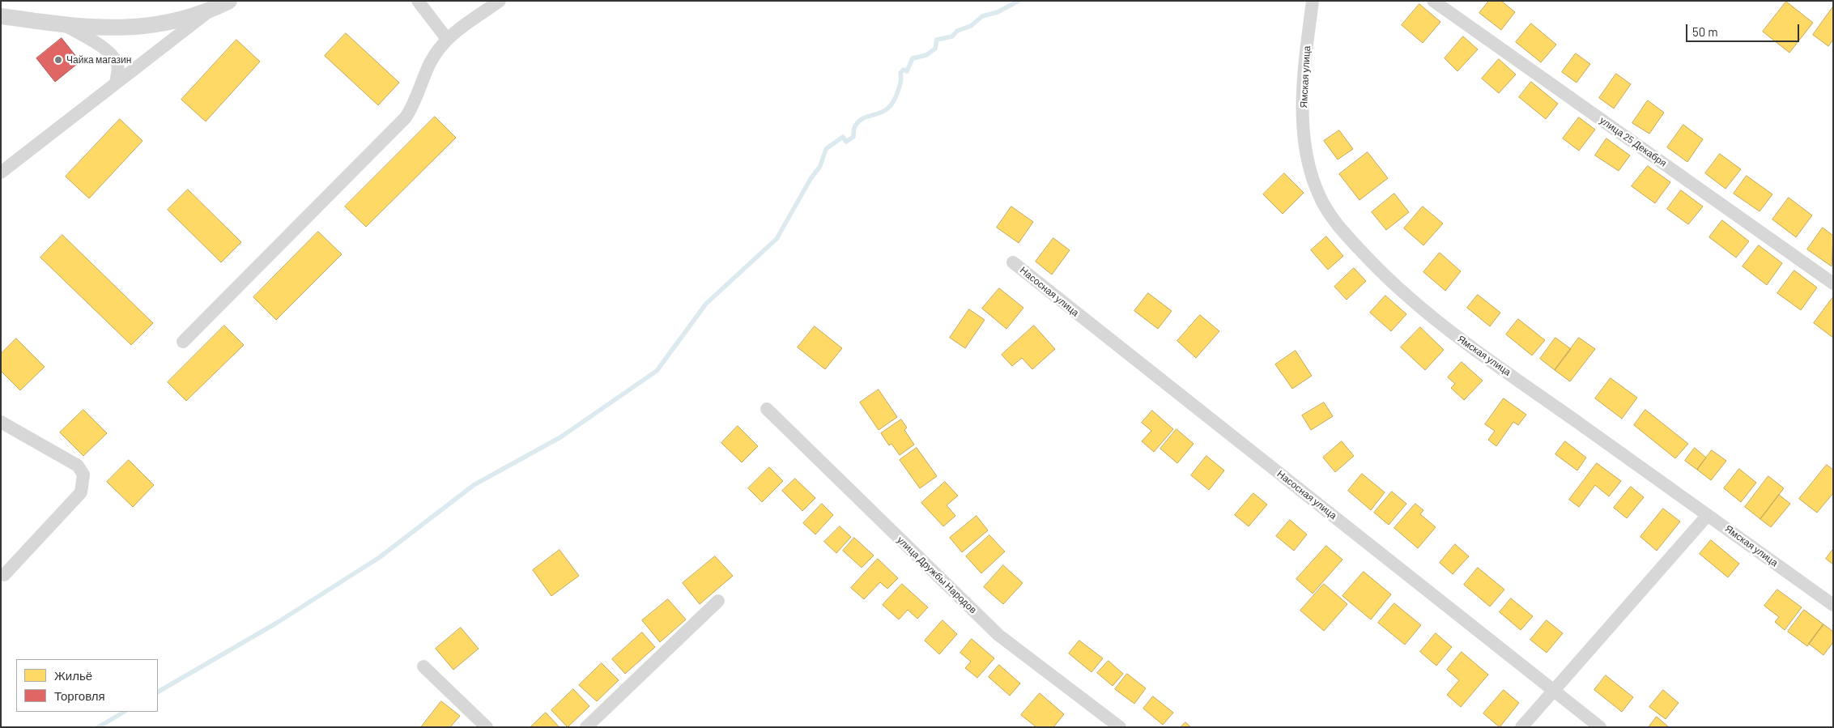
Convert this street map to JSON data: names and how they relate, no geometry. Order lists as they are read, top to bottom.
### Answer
{
  "streets": {
    "street": [
      "Ямская улица",
      "улица 25 Декабря",
      "Насосная улица",
      "улица Дружбы Народов"
    ]
  },
  "places": ["Чайка магазин"],
  "legend": ["Жильё", "Торговля"],
  "scale_bar": "50 m"
}
